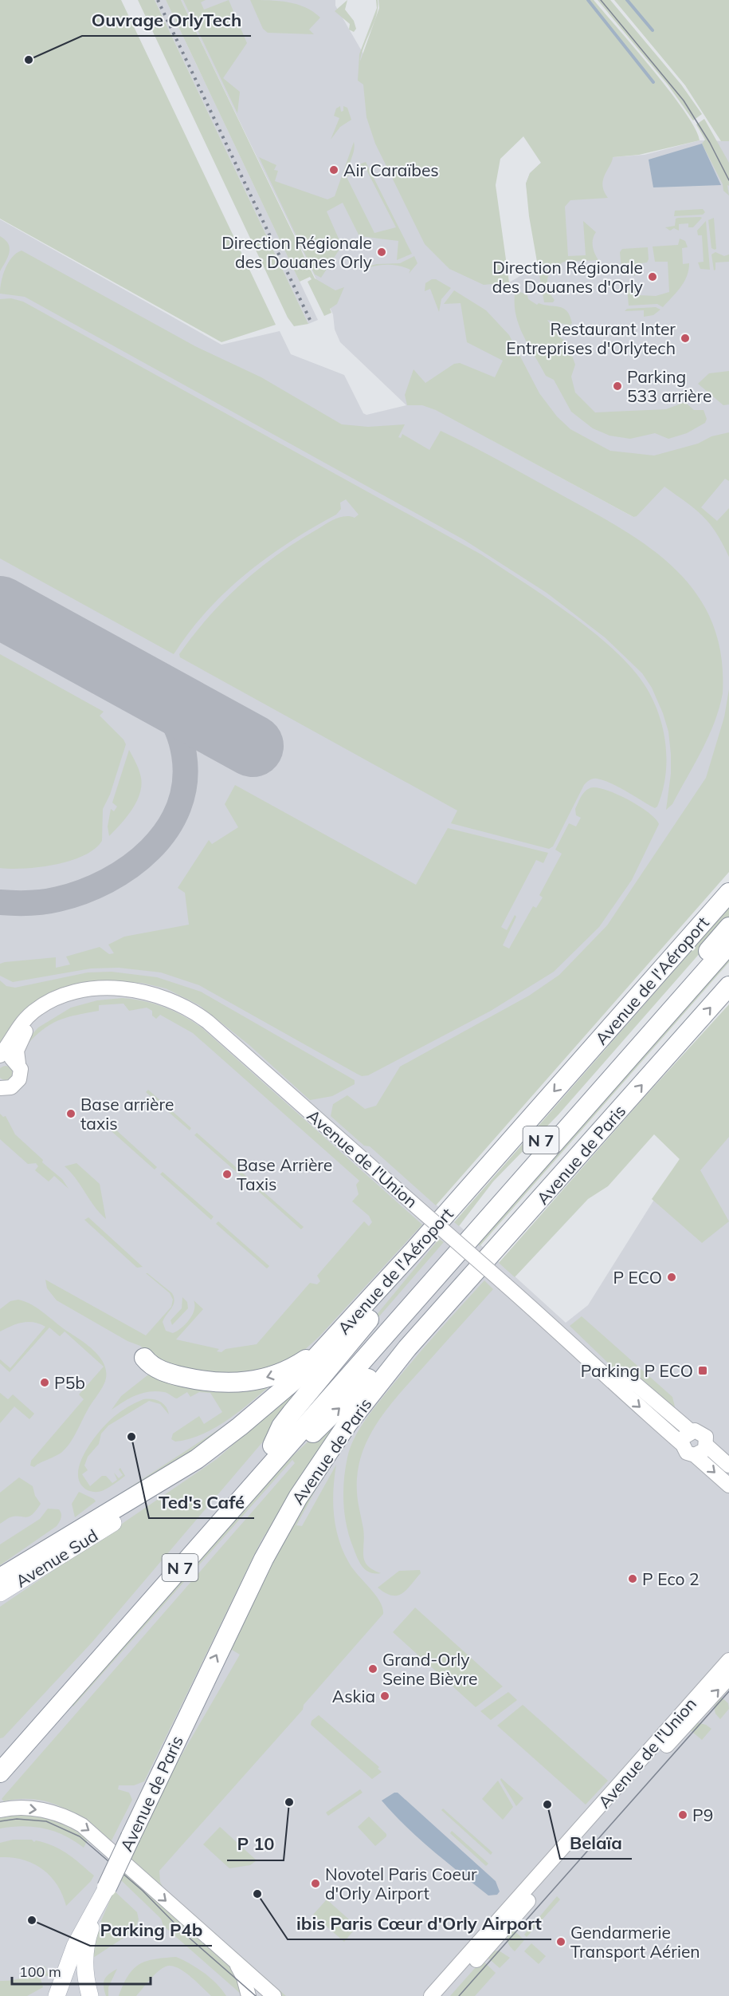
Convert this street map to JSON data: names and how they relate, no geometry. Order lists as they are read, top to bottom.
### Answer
{
  "streets": {
    "highway": ["Avenue de l'Aéroport", "N 7", "Avenue de Paris"],
    "main road": ["Avenue Sud"],
    "street": ["Avenue de l'Union"]
  },
  "places": {
    "other": [
      "Ouvrage OrlyTech",
      "Air Caraïbes",
      "Direction Régionale des Douanes Orly",
      "Direction Régionale des Douanes d'Orly",
      "Restaurant Inter Entreprises d'Orlytech",
      "Parking 533 arrière",
      "Base arrière taxis",
      "Base Arrière Taxis",
      "P ECO",
      "P5b",
      "Ted's Café",
      "P Eco 2",
      "Grand-Orly Seine Bièvre",
      "Askia",
      "P 10",
      "Belaïa",
      "P9",
      "Novotel Paris Coeur d'Orly Airport",
      "ibis Paris Cœur d'Orly Airport",
      "Parking P4b",
      "Gendarmerie Transport Aérien"
    ],
    "transit": ["Parking P ECO"]
  },
  "scale_bar": "100 m"
}
